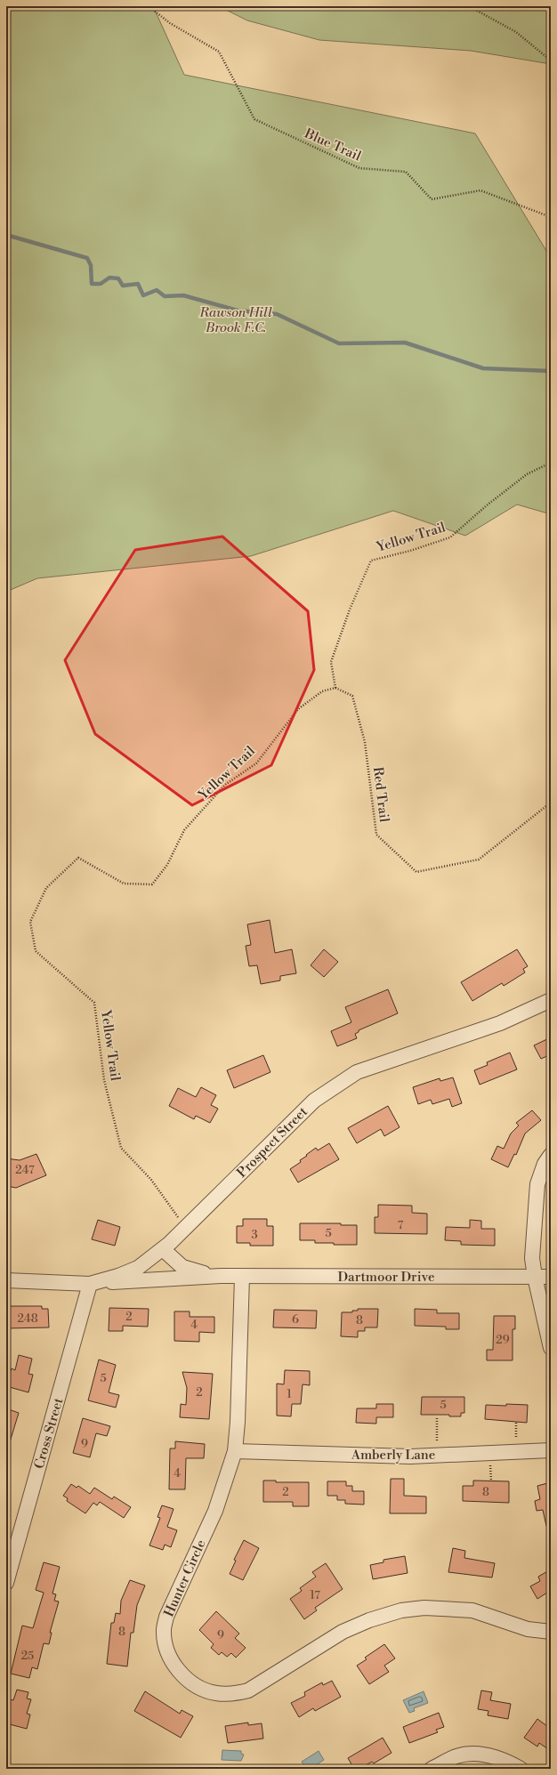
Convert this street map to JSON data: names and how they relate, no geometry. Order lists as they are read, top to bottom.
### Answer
{
  "streets": {
    "street": [
      "Prospect Street",
      "Dartmoor Drive",
      "Cross Street",
      "Amberly Lane",
      "Hunter Circle"
    ],
    "path": ["Blue Trail", "Yellow Trail", "Red Trail"]
  },
  "crossings": [
    ["Yellow Trail", "Red Trail"],
    ["Yellow Trail", "Prospect Street"],
    ["Prospect Street", "Dartmoor Drive"],
    ["Prospect Street", "Cross Street"],
    ["Dartmoor Drive", "Cross Street"],
    ["Dartmoor Drive", "Hunter Circle"],
    ["Amberly Lane", "Hunter Circle"]
  ],
  "parks": ["Rawson Hill Brook F.C."],
  "house_numbers": [
    "247",
    "7",
    "5",
    "3",
    "2",
    "248",
    "6",
    "8",
    "4",
    "29",
    "5",
    "2",
    "1",
    "5",
    "9",
    "4",
    "2",
    "8",
    "17",
    "8",
    "9",
    "25"
  ]
}
